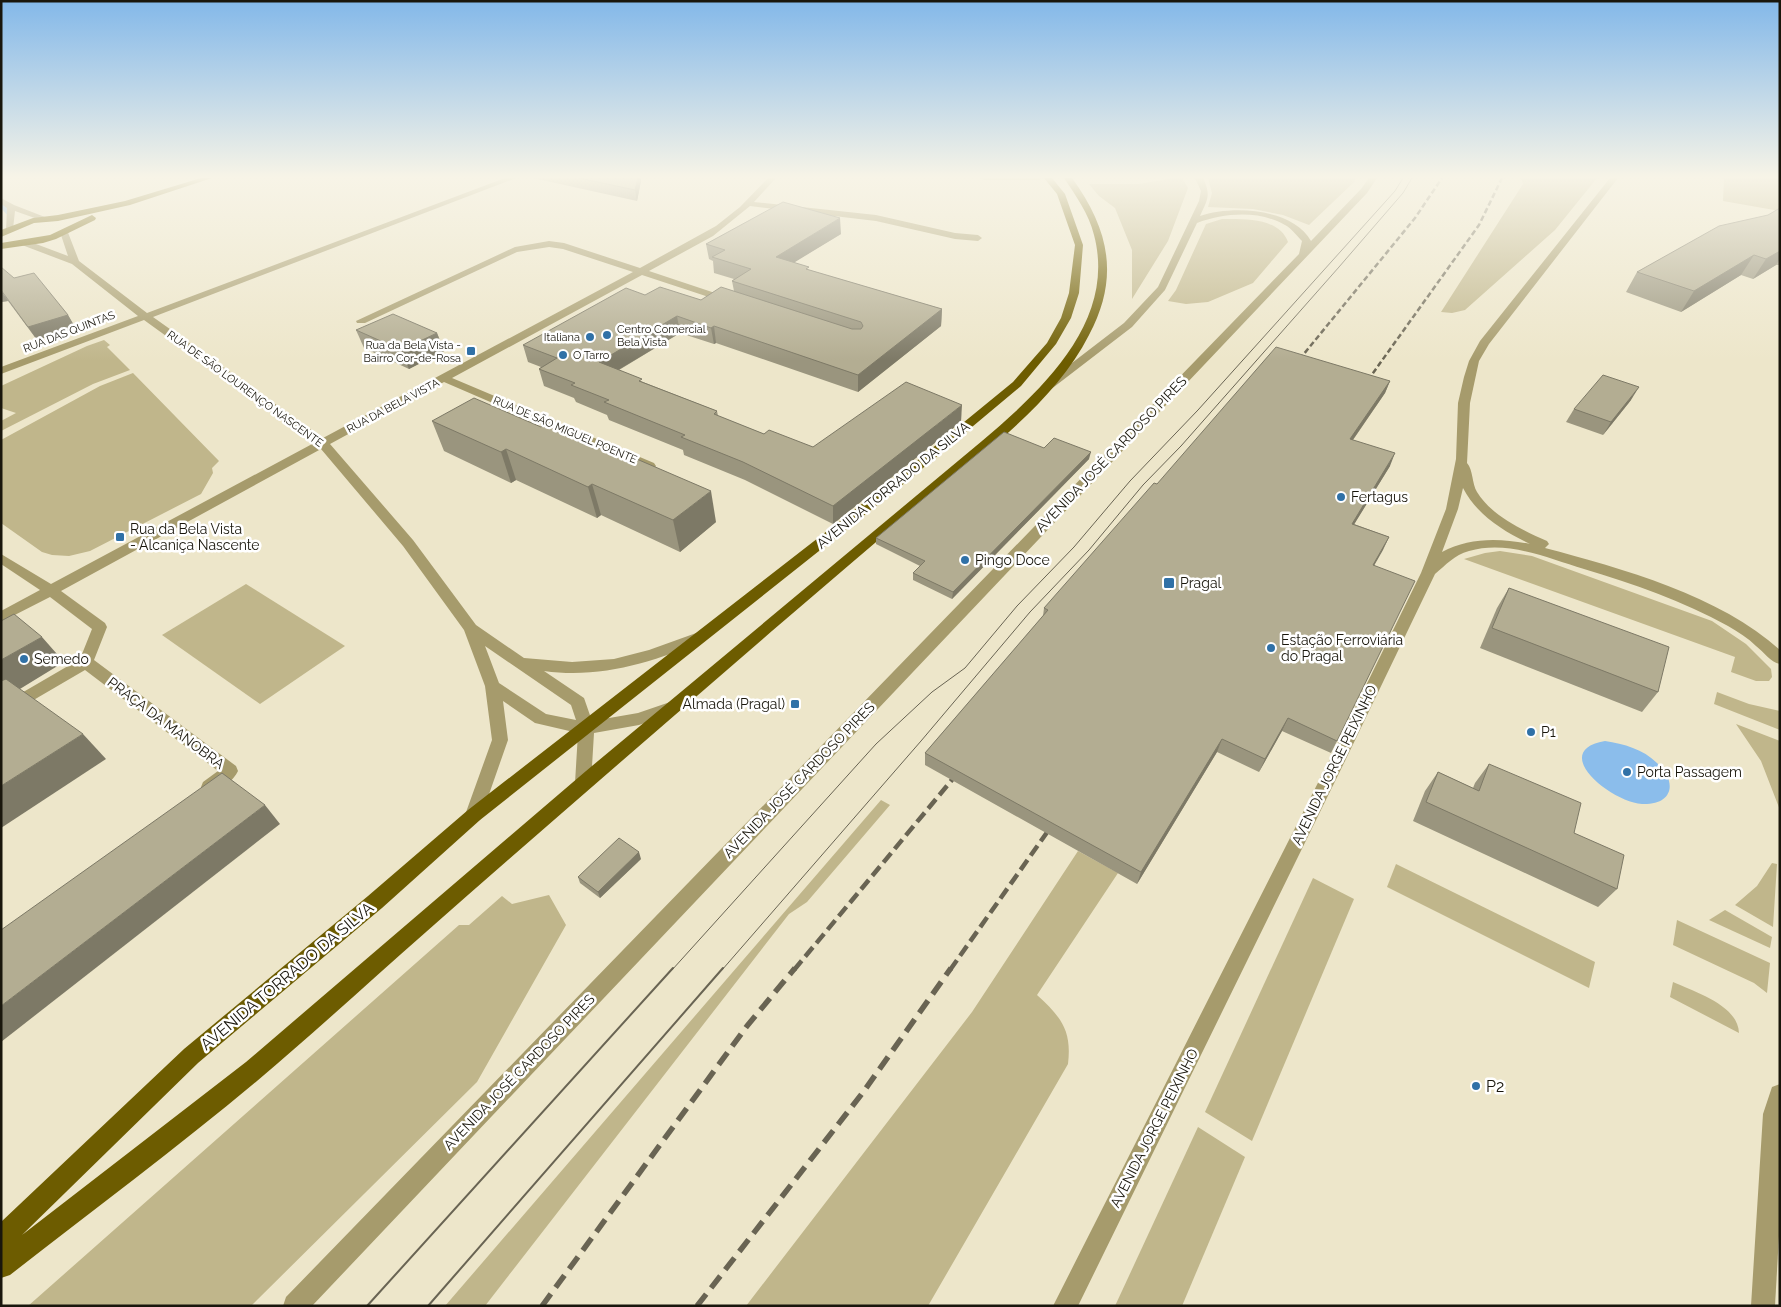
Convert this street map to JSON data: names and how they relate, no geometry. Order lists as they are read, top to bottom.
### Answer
{
  "streets": {
    "main road": ["AVENIDA TORRADO DA SILVA"],
    "street": [
      "RUA DAS QUINTAS",
      "RUA DE SÃO LOURENÇO NASCENTE",
      "RUA DA BELA VISTA",
      "RUA DE SÃO MIGUEL POENTE",
      "AVENIDA JOSÉ CARDOSO PIRES",
      "PRAÇA DA MANOBRA",
      "AVENIDA JORGE PEIXINHO"
    ]
  },
  "crossings": [
    ["RUA DAS QUINTAS", "RUA DE SÃO LOURENÇO NASCENTE"],
    ["RUA DE SÃO LOURENÇO NASCENTE", "RUA DA BELA VISTA"],
    ["RUA DE SÃO LOURENÇO NASCENTE", "AVENIDA TORRADO DA SILVA"],
    ["RUA DA BELA VISTA", "RUA DE SÃO MIGUEL POENTE"]
  ],
  "places": {
    "other": [
      "Centro Comercial Bela Vista",
      "Italiana",
      "O Tarro",
      "Fertagus",
      "Pingo Doce",
      "Estação Ferroviária do Pragal",
      "Semedo",
      "P1",
      "Porta Passagem",
      "P2"
    ],
    "transit": [
      "Rua da Bela Vista - Bairro Cor-de-Rosa",
      "Rua da Bela Vista - Alcaniça Nascente",
      "Pragal",
      "Almada (Pragal)"
    ]
  }
}
